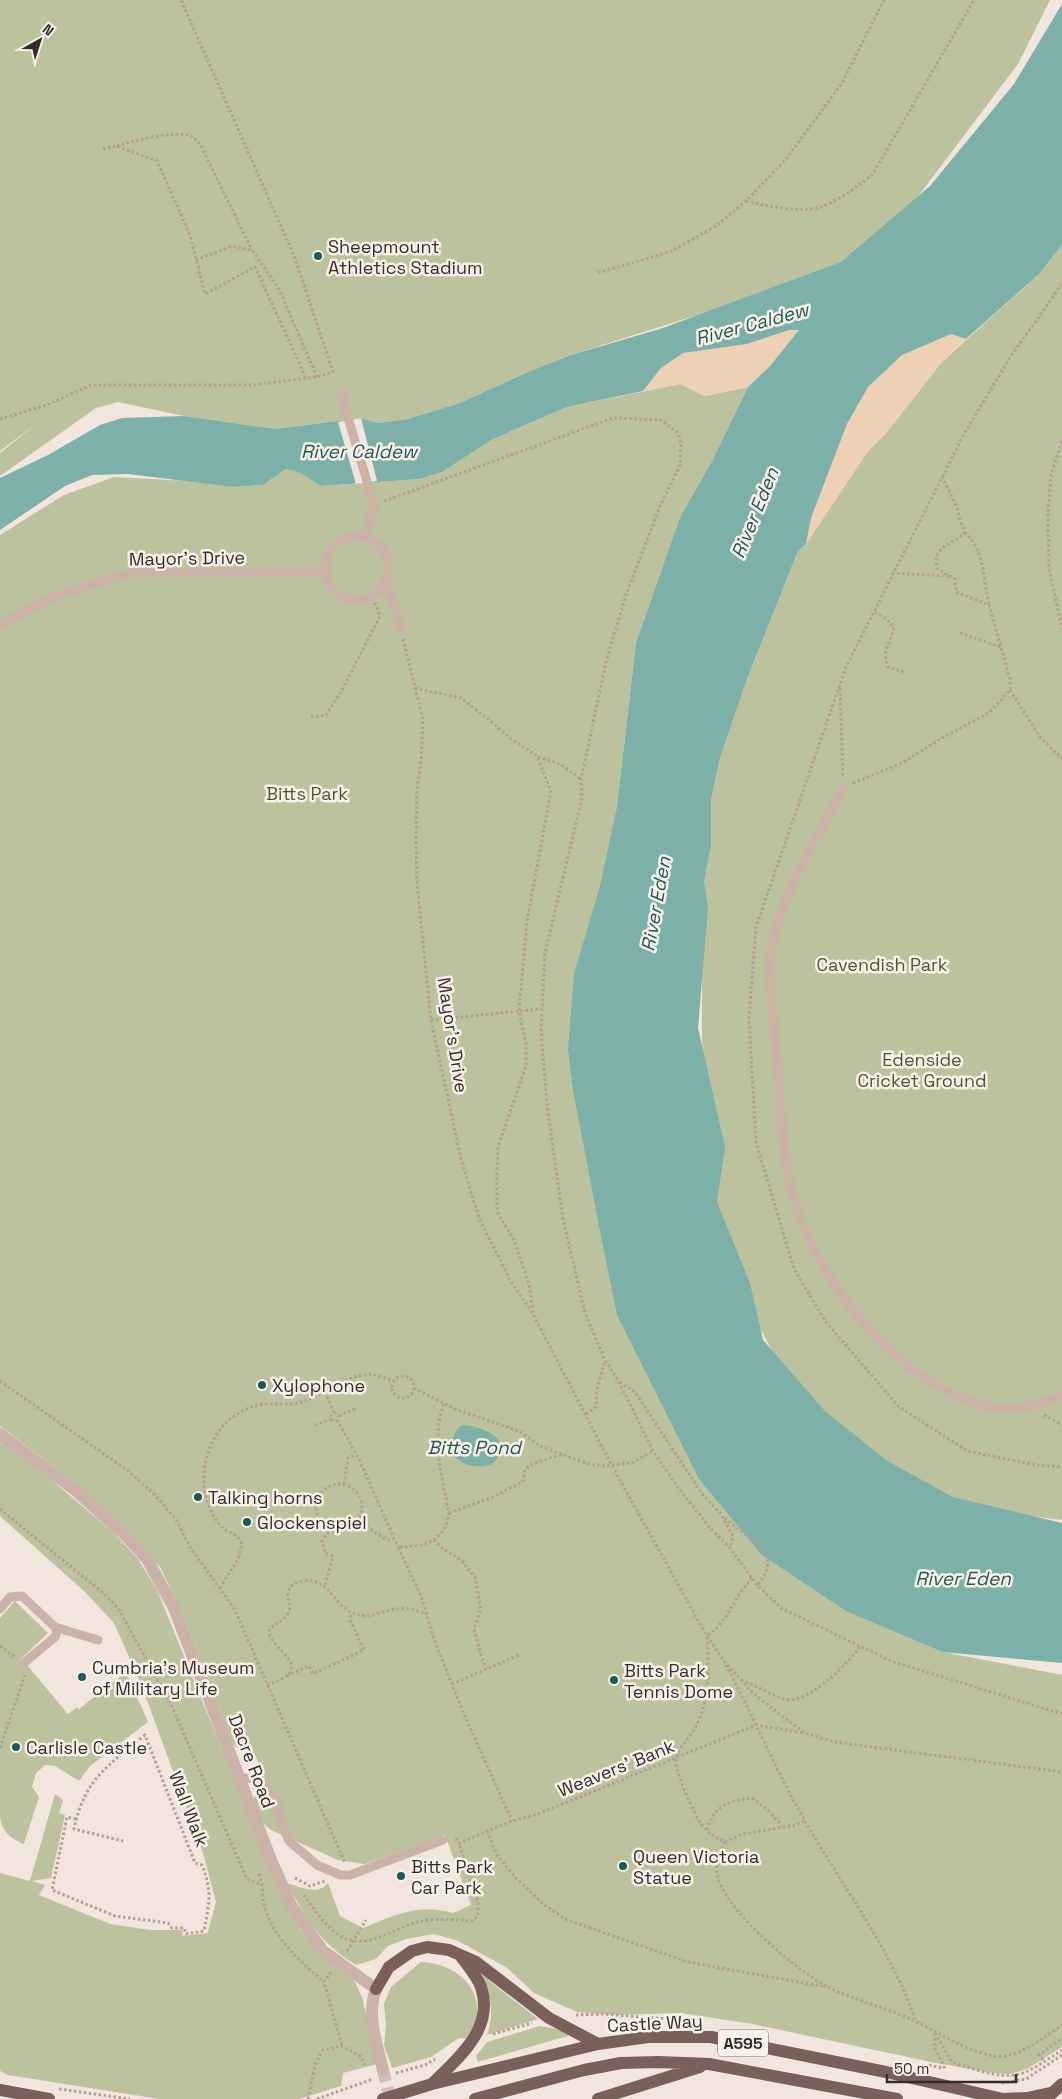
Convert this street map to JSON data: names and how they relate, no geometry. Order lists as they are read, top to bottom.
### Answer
{
  "streets": {
    "main road": ["Castle Way", "A595"],
    "street": ["Dacre Road"],
    "lane": ["Mayor's Drive"],
    "path": ["Weavers' Bank", "Wall Walk"]
  },
  "water": ["River Caldew", "River Eden", "Bitts Pond"],
  "parks": ["Bitts Park", "Cavendish Park", "Edenside Cricket Ground"],
  "places": [
    "Sheepmount Athletics Stadium",
    "Xylophone",
    "Talking horns",
    "Glockenspiel",
    "Cumbria's Museum of Military Life",
    "Bitts Park Tennis Dome",
    "Carlisle Castle",
    "Queen Victoria Statue",
    "Bitts Park Car Park"
  ],
  "scale_bar": "50 m",
  "north": "top right"
}
